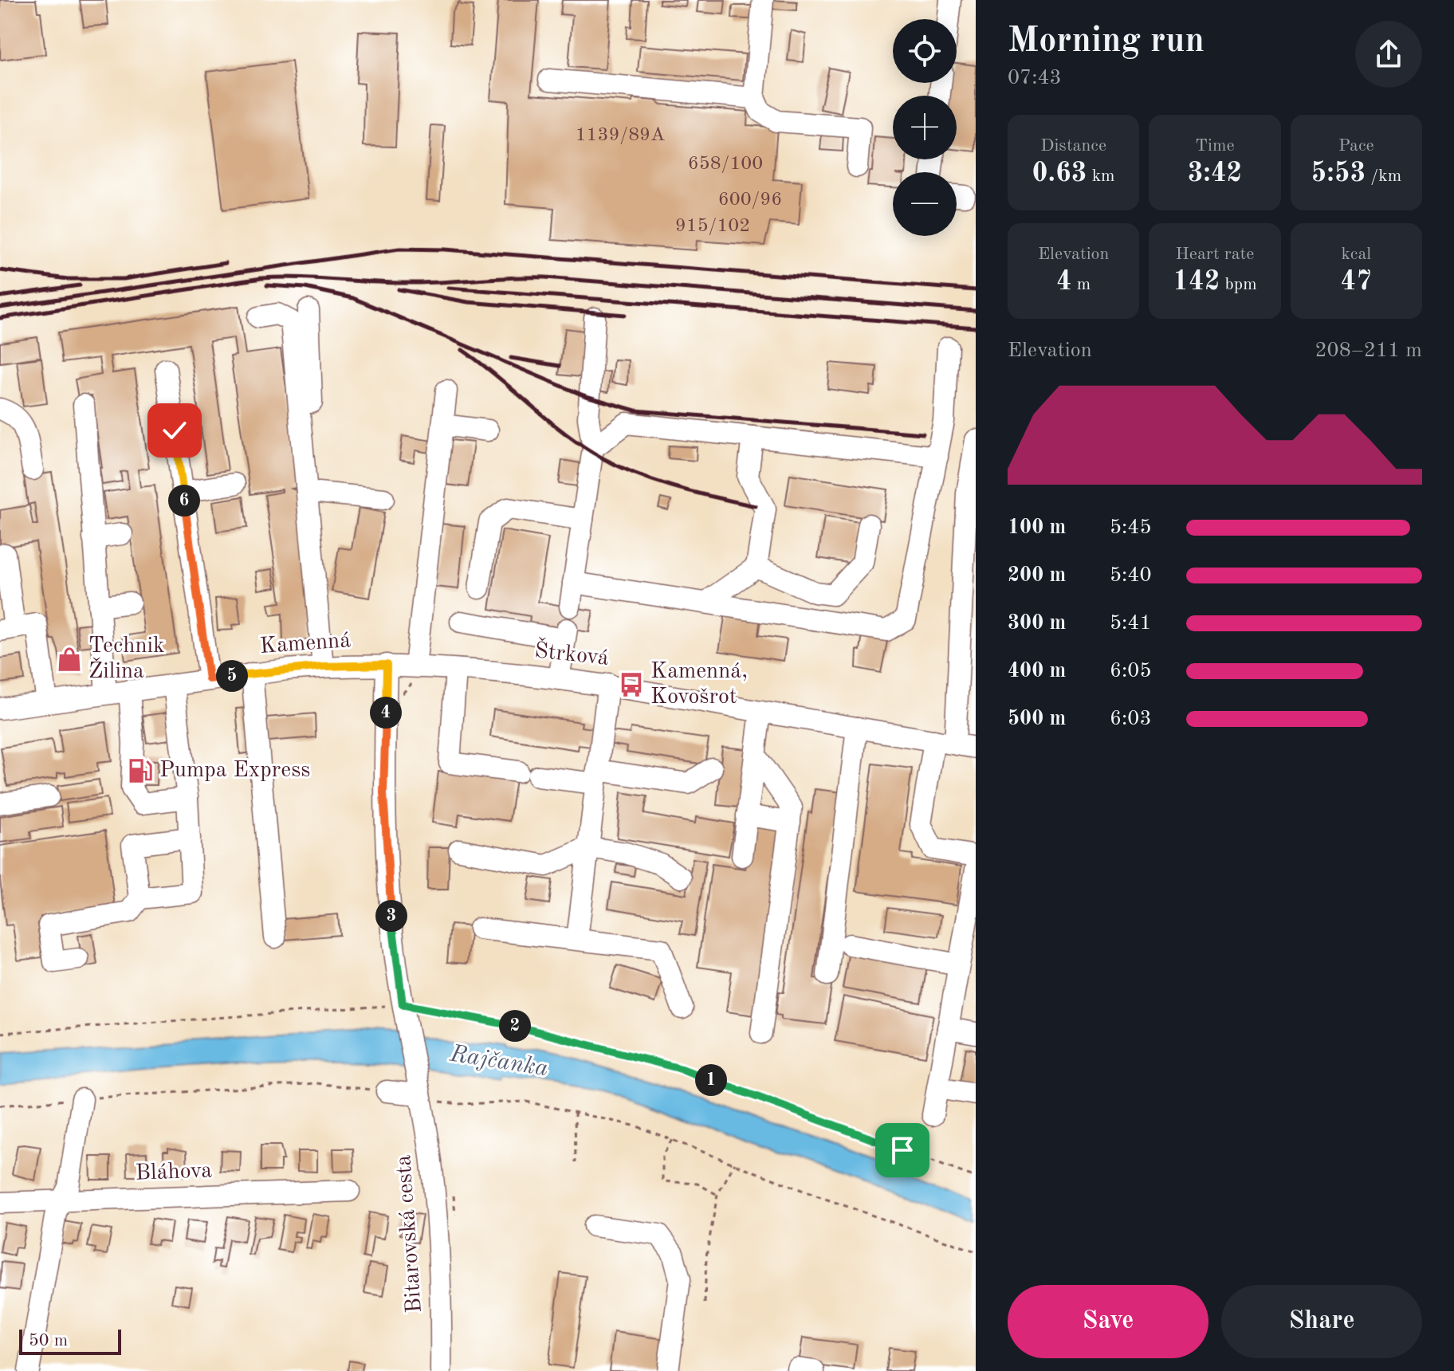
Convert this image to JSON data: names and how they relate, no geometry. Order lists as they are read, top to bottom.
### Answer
{
  "streets": {
    "street": [
      "Kamenná",
      "Štrková",
      "Bláhova",
      "Bitarovská cesta"
    ]
  },
  "crossings": [
    ["Kamenná", "Štrková"],
    ["Kamenná", "Bitarovská cesta"],
    ["Štrková", "Bitarovská cesta"]
  ],
  "water": ["Rajčanka"],
  "places": {
    "shop": ["Technik Žilina"],
    "bus stop": ["Kamenná, Kovošrot"],
    "fuel station": ["Pumpa Express"]
  },
  "house_numbers": [
    "1139/89A",
    "658/100",
    "600/96",
    "915/102"
  ],
  "scale_bar": "50 m",
  "page": {
    "heading": ["Morning run", "07:43"],
    "map_buttons": ["+", "−"],
    "stats": [
      ["Distance", "0.63 km"],
      ["Time", "3:42"],
      ["Pace", "5:53 /km"],
      ["Elevation", "4 m"],
      ["Heart rate", "142 bpm"],
      ["kcal", "47"]
    ],
    "chart": ["Elevation", "208–211 m"],
    "pins": [
      "6",
      "5",
      "4",
      "3",
      "2",
      "1"
    ],
    "list": [
      {
        "name": "100 m",
        "note": "5:45"
      },
      {
        "name": "200 m",
        "note": "5:40"
      },
      {
        "name": "300 m",
        "note": "5:41"
      },
      {
        "name": "400 m",
        "note": "6:05"
      },
      {
        "name": "500 m",
        "note": "6:03"
      }
    ],
    "buttons": ["Save", "Share"],
    "scale": "50 m"
  }
}
